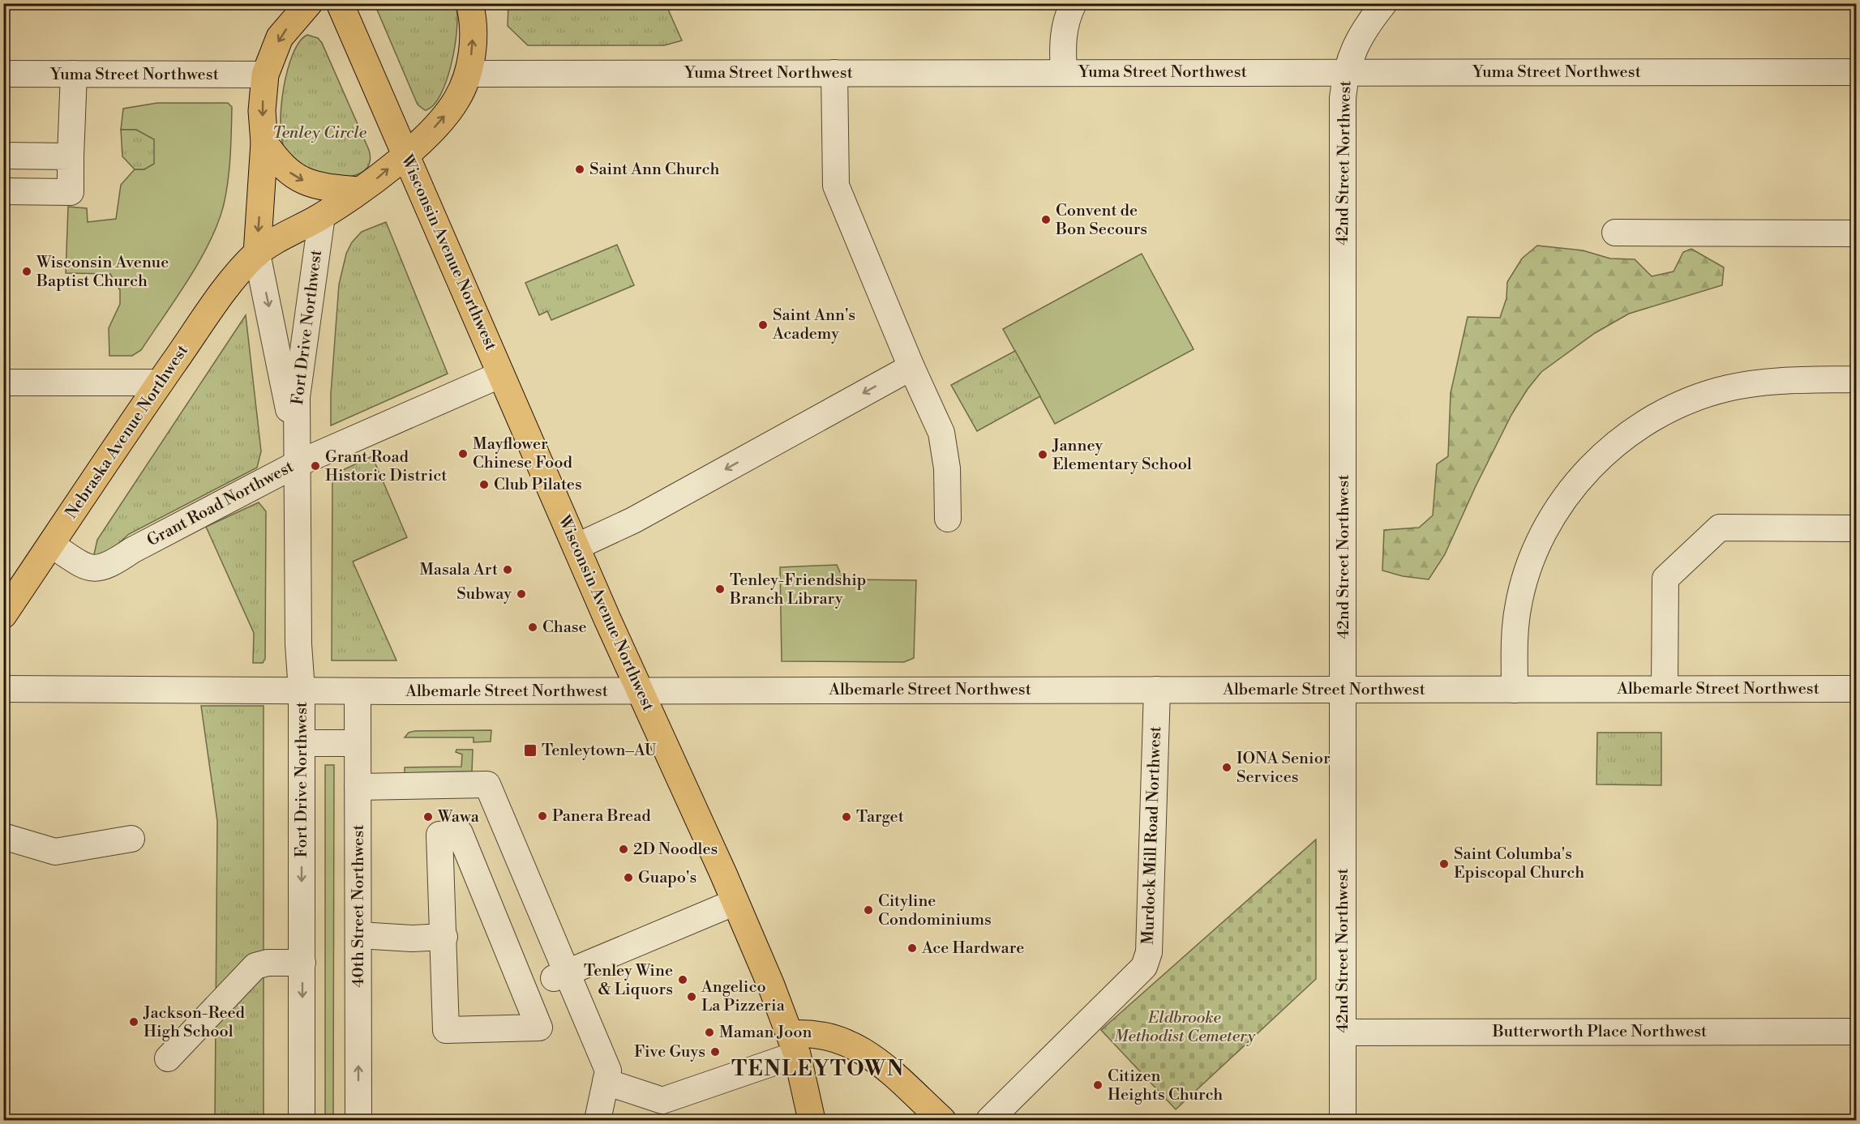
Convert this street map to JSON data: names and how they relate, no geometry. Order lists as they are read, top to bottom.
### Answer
{
  "streets": {
    "main road": ["Wisconsin Avenue Northwest", "Nebraska Avenue Northwest"],
    "street": [
      "Yuma Street Northwest",
      "42nd Street Northwest",
      "Fort Drive Northwest",
      "Grant Road Northwest",
      "Albemarle Street Northwest",
      "Murdock Mill Road Northwest",
      "40th Street Northwest",
      "Butterworth Place Northwest"
    ]
  },
  "crossings": [
    ["Yuma Street Northwest", "42nd Street Northwest"],
    ["Yuma Street Northwest", "Nebraska Avenue Northwest"],
    ["42nd Street Northwest", "Albemarle Street Northwest"],
    ["42nd Street Northwest", "Butterworth Place Northwest"],
    ["Wisconsin Avenue Northwest", "Nebraska Avenue Northwest"],
    ["Wisconsin Avenue Northwest", "Grant Road Northwest"],
    ["Wisconsin Avenue Northwest", "Albemarle Street Northwest"],
    ["Fort Drive Northwest", "Nebraska Avenue Northwest"],
    ["Fort Drive Northwest", "Grant Road Northwest"],
    ["Fort Drive Northwest", "Albemarle Street Northwest"],
    ["Nebraska Avenue Northwest", "Grant Road Northwest"],
    ["Albemarle Street Northwest", "Murdock Mill Road Northwest"],
    ["Albemarle Street Northwest", "40th Street Northwest"]
  ],
  "districts": ["TENLEYTOWN"],
  "parks": ["Tenley Circle", "Eldbrooke Methodist Cemetery"],
  "places": {
    "other": [
      "Saint Ann Church",
      "Convent de Bon Secours",
      "Wisconsin Avenue Baptist Church",
      "Saint Ann's Academy",
      "Mayflower Chinese Food",
      "Janney Elementary School",
      "Grant Road Historic District",
      "Club Pilates",
      "Masala Art",
      "Tenley-Friendship Branch Library",
      "Subway",
      "Chase",
      "IONA Senior Services",
      "Panera Bread",
      "Wawa",
      "Target",
      "2D Noodles",
      "Saint Columba's Episcopal Church",
      "Guapo's",
      "Cityline Condominiums",
      "Ace Hardware",
      "Tenley Wine & Liquors",
      "Angelico La Pizzeria",
      "Jackson-Reed High School",
      "Maman Joon",
      "Five Guys",
      "Citizen Heights Church"
    ],
    "transit": ["Tenleytown–AU"]
  }
}
